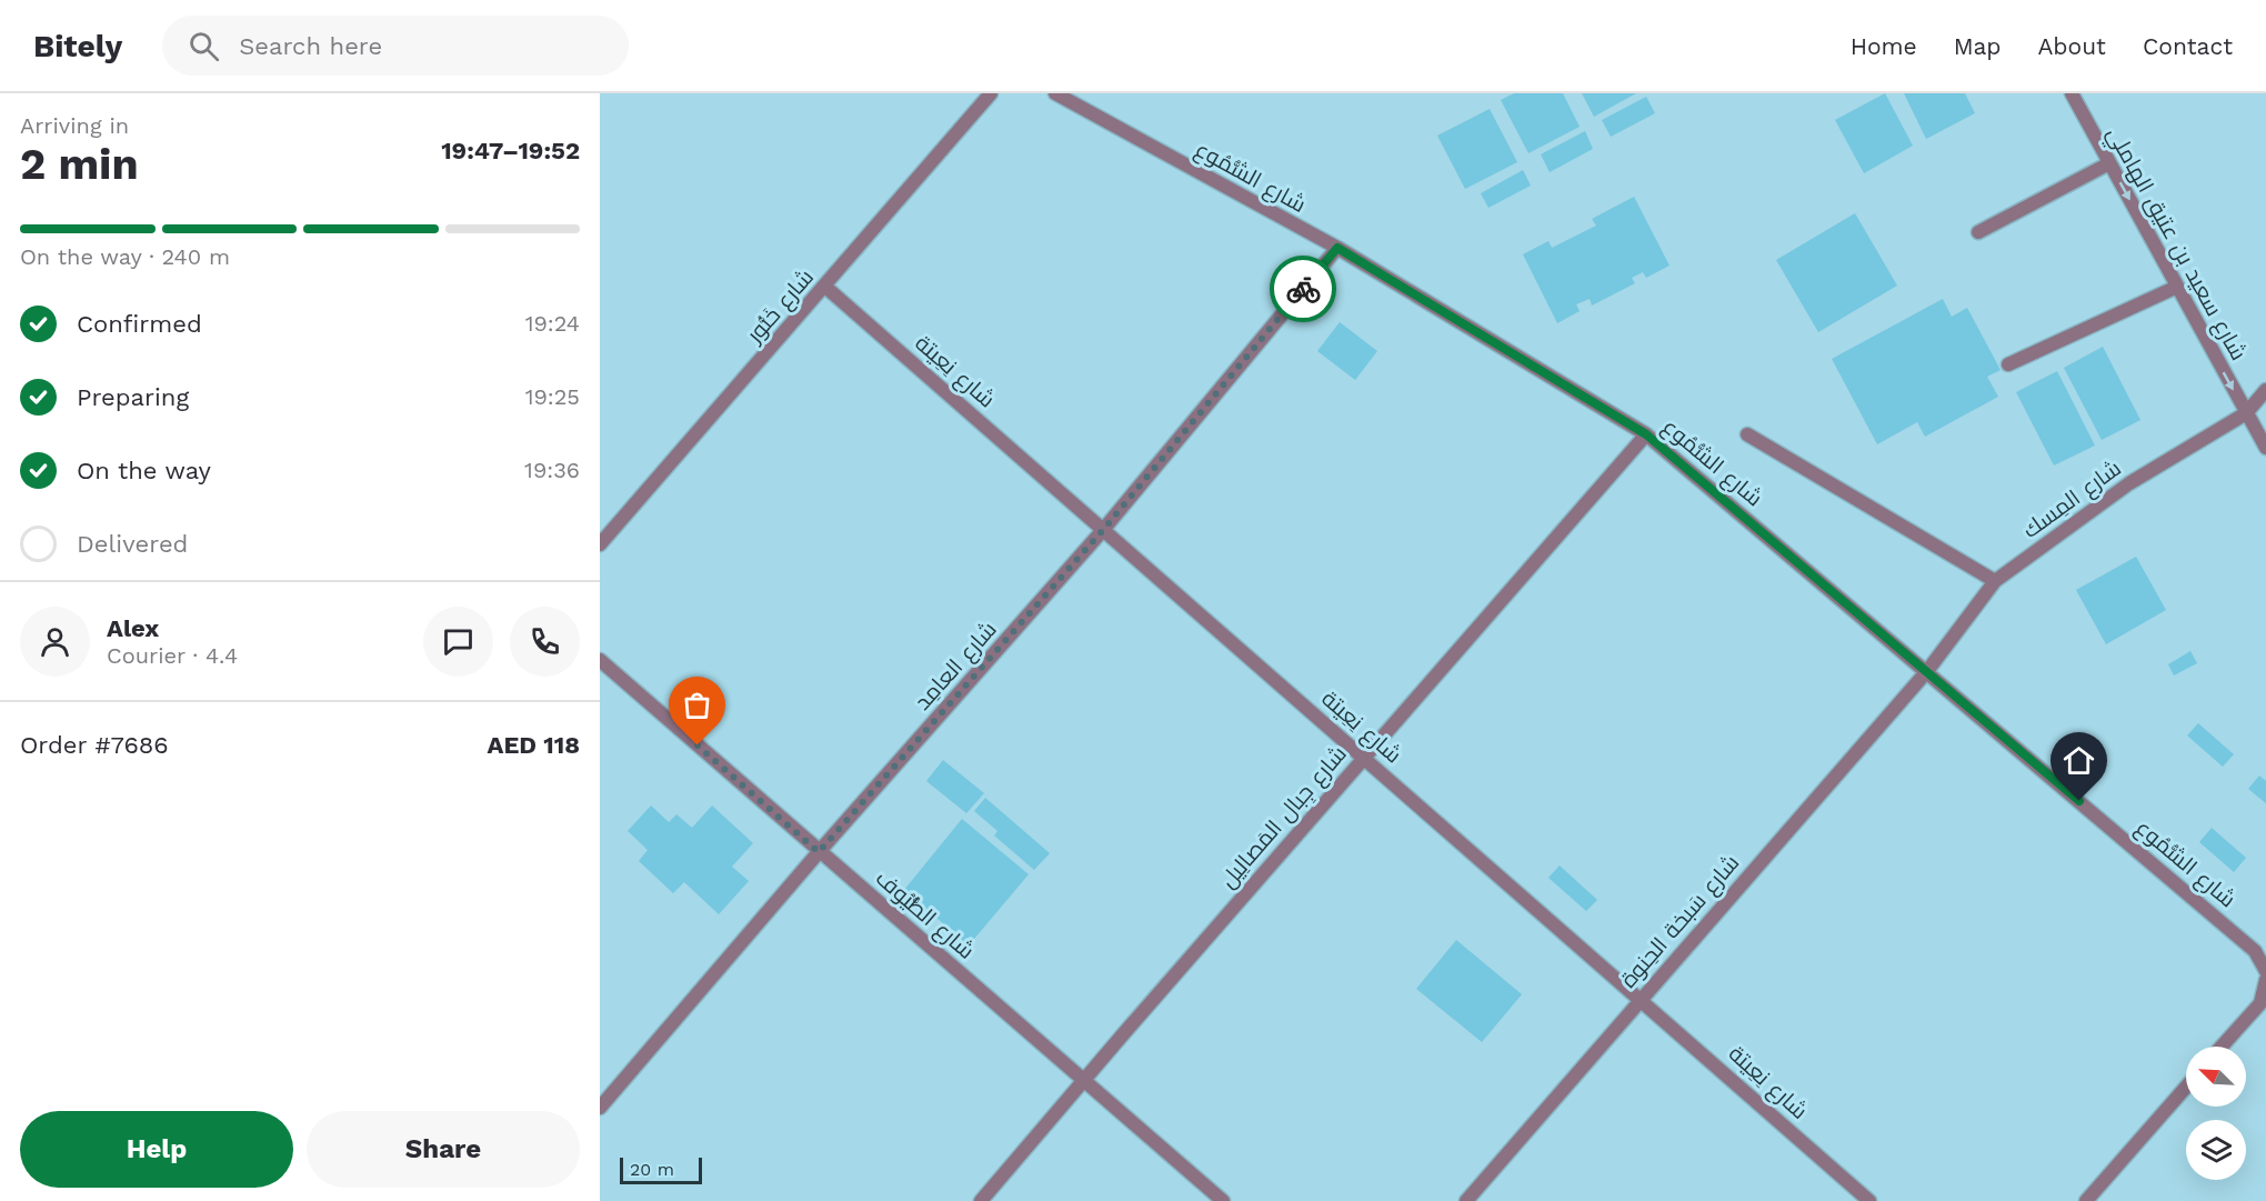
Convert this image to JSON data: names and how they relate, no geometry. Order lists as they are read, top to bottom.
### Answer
{
  "streets": {
    "street": [
      "شارع الشُّمُوع",
      "شارع سعيد بن عتيق الهاملي",
      "شارع خَنُّور",
      "شارع نِعِيتة",
      "شارع المِسك",
      "شارع العامِد",
      "شارع جِبال المَصالِيل",
      "شارع الطُّيُوف",
      "شارع سَبخة الحِنوة"
    ]
  },
  "crossings": [
    ["شارع الشُّمُوع", "شارع المِسك"],
    ["شارع الشُّمُوع", "شارع العامِد"],
    ["شارع الشُّمُوع", "شارع جِبال المَصالِيل"],
    ["شارع الشُّمُوع", "شارع سَبخة الحِنوة"],
    ["شارع سعيد بن عتيق الهاملي", "شارع المِسك"],
    ["شارع خَنُّور", "شارع نِعِيتة"],
    ["شارع نِعِيتة", "شارع العامِد"],
    ["شارع نِعِيتة", "شارع جِبال المَصالِيل"],
    ["شارع نِعِيتة", "شارع سَبخة الحِنوة"],
    ["شارع المِسك", "شارع سَبخة الحِنوة"],
    ["شارع العامِد", "شارع الطُّيُوف"],
    ["شارع جِبال المَصالِيل", "شارع الطُّيُوف"]
  ],
  "one_way": ["شارع سعيد بن عتيق الهاملي"],
  "scale_bar": "20 m",
  "north": "top left",
  "page": {
    "header": "Bitely",
    "search": "Search here",
    "nav": [
      "Home",
      "Map",
      "About",
      "Contact"
    ],
    "heading": ["2 min", "Arriving in", "19:47–19:52"],
    "panel": [
      "Alex",
      "Courier · 4.4",
      "Order #7686",
      "AED 118"
    ],
    "bar": "On the way · 240 m",
    "list": [
      ["Confirmed", "19:24"],
      ["Preparing", "19:25"],
      ["On the way", "19:36"],
      "Delivered"
    ],
    "buttons": ["Help", "Share"],
    "scale": "20 m"
  }
}
